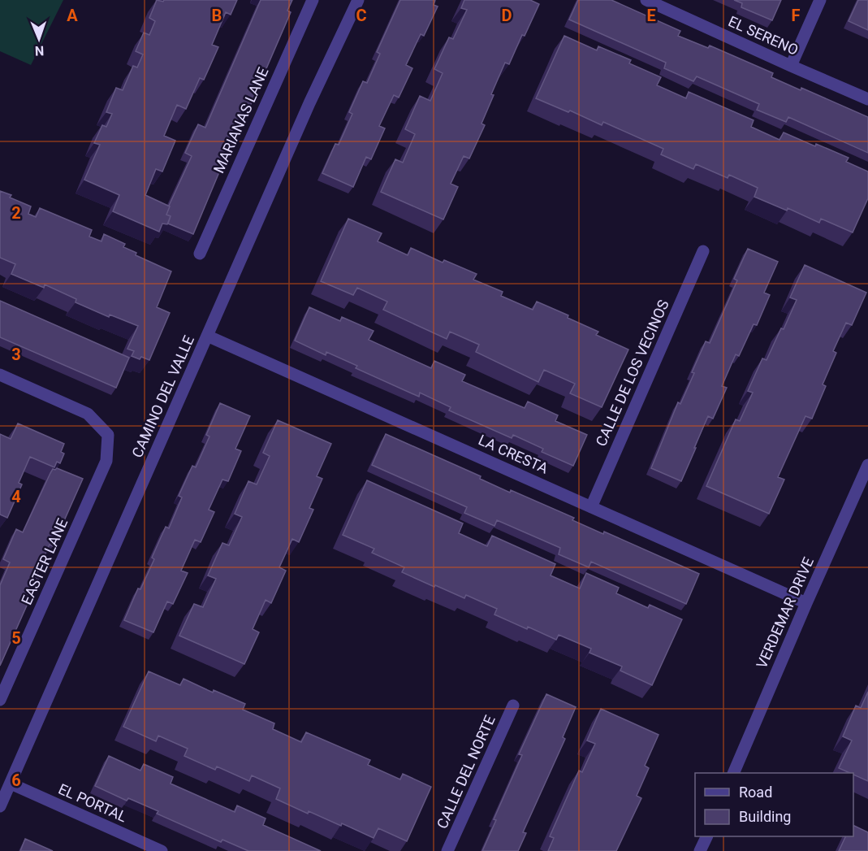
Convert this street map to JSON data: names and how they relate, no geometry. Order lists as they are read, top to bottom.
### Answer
{
  "streets": {
    "street": [
      "EL SERENO",
      "MARIANAS LANE",
      "CALLE DE LOS VECINOS",
      "CAMINO DEL VALLE",
      "LA CRESTA",
      "EASTER LANE",
      "VERDEMAR DRIVE",
      "CALLE DEL NORTE",
      "EL PORTAL"
    ]
  },
  "crossings": [
    ["CALLE DE LOS VECINOS", "LA CRESTA"],
    ["CAMINO DEL VALLE", "LA CRESTA"],
    ["CAMINO DEL VALLE", "EL PORTAL"],
    ["LA CRESTA", "VERDEMAR DRIVE"]
  ],
  "legend": ["Road", "Building"],
  "north": "bottom",
  "grid": {
    "columns": [
      "A",
      "B",
      "C",
      "D",
      "E",
      "F"
    ],
    "rows": [
      "2",
      "3",
      "4",
      "5",
      "6"
    ]
  }
}
